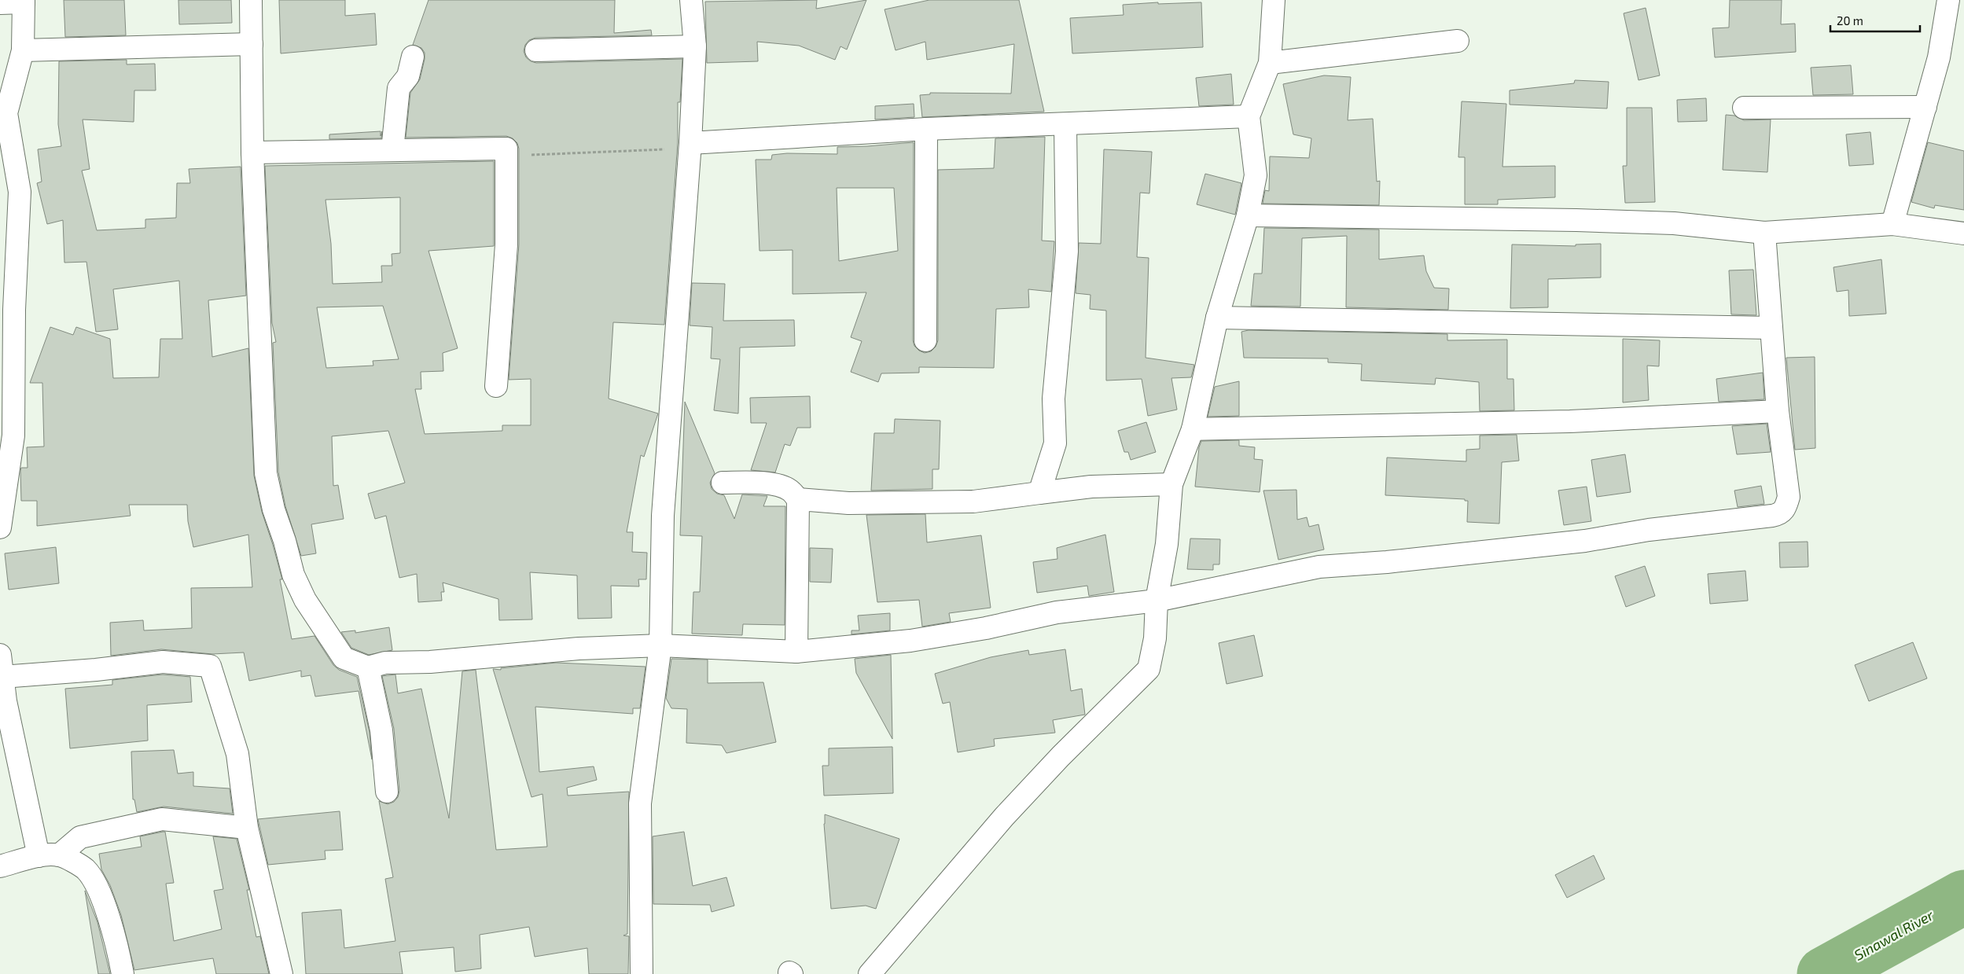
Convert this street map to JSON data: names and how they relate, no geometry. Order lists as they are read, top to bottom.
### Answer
{
  "water": ["Sinawal River"],
  "scale_bar": "20 m"
}
